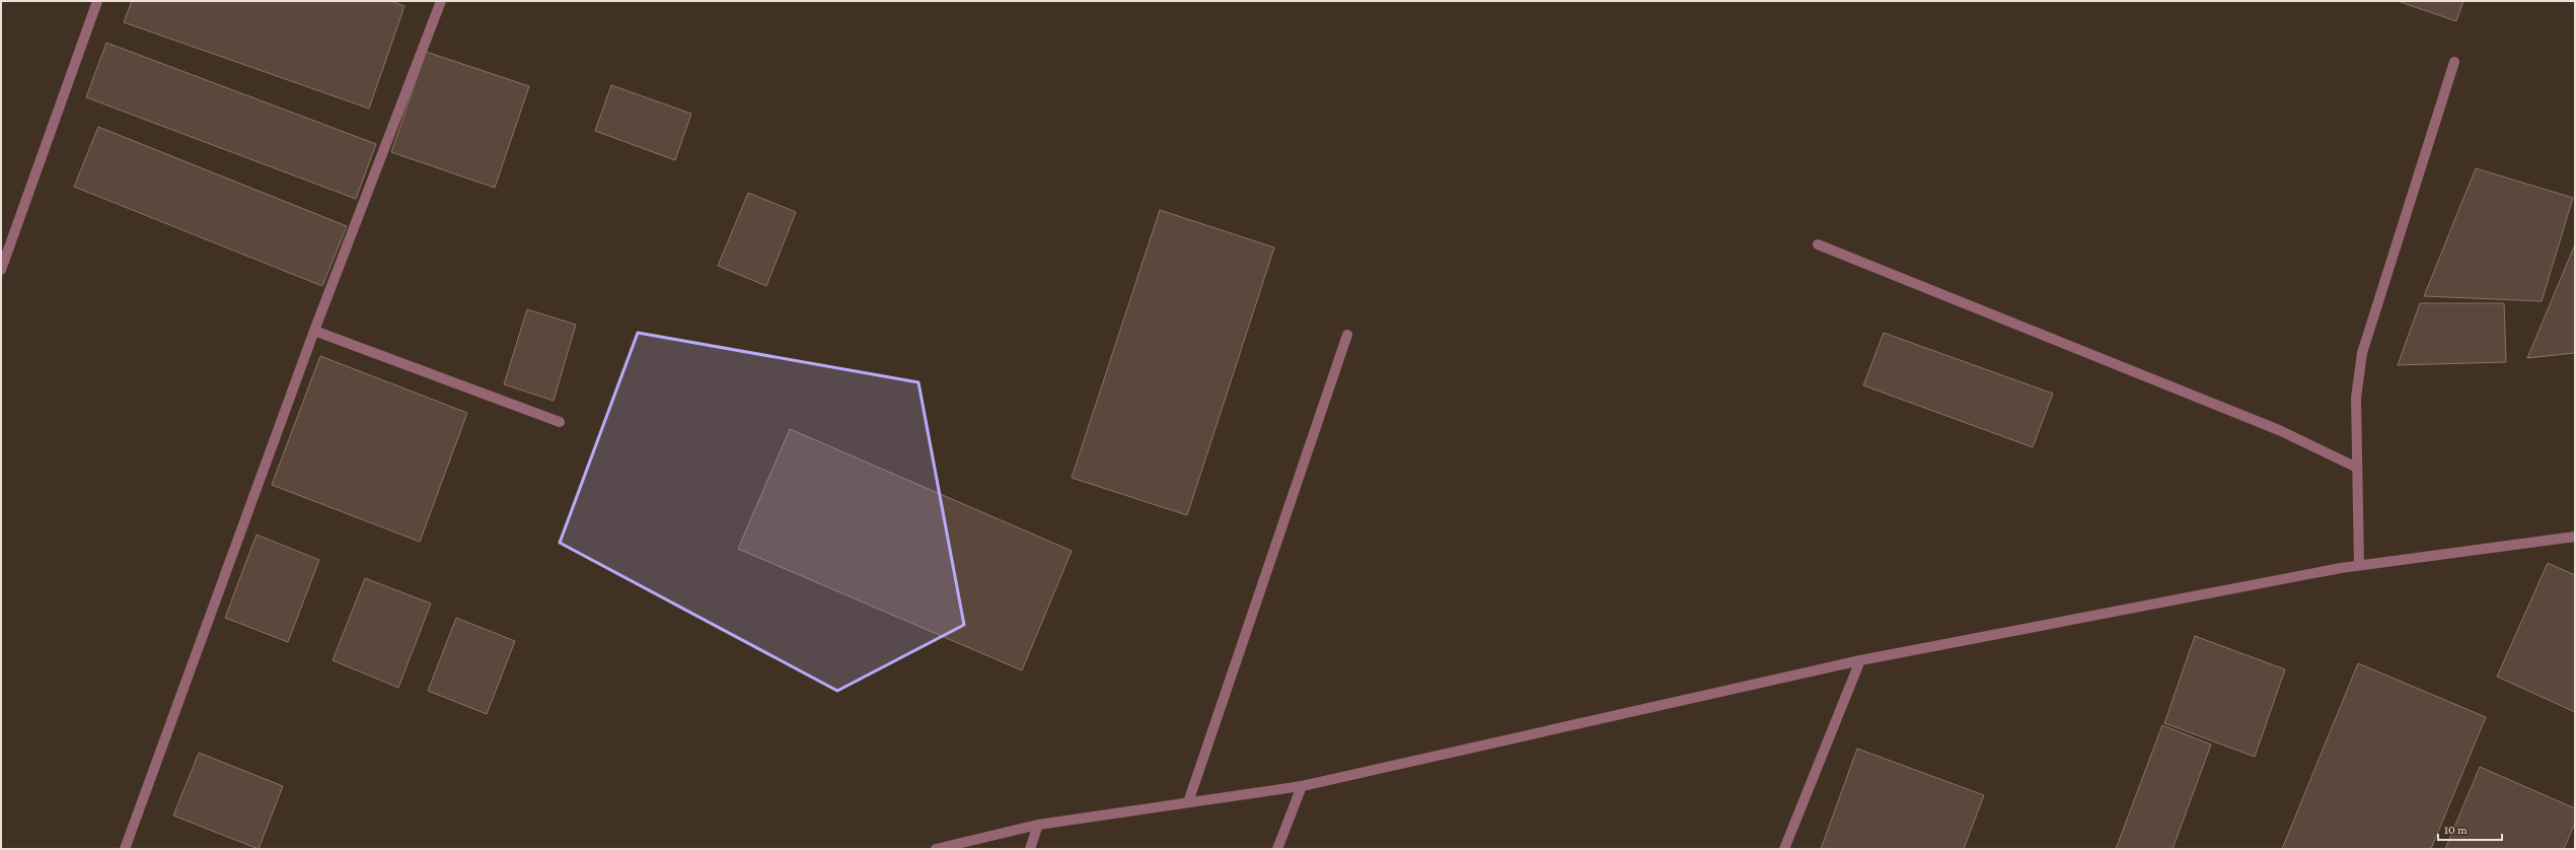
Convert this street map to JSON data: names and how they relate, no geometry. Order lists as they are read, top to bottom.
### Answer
{
  "scale_bar": "10 m"
}
